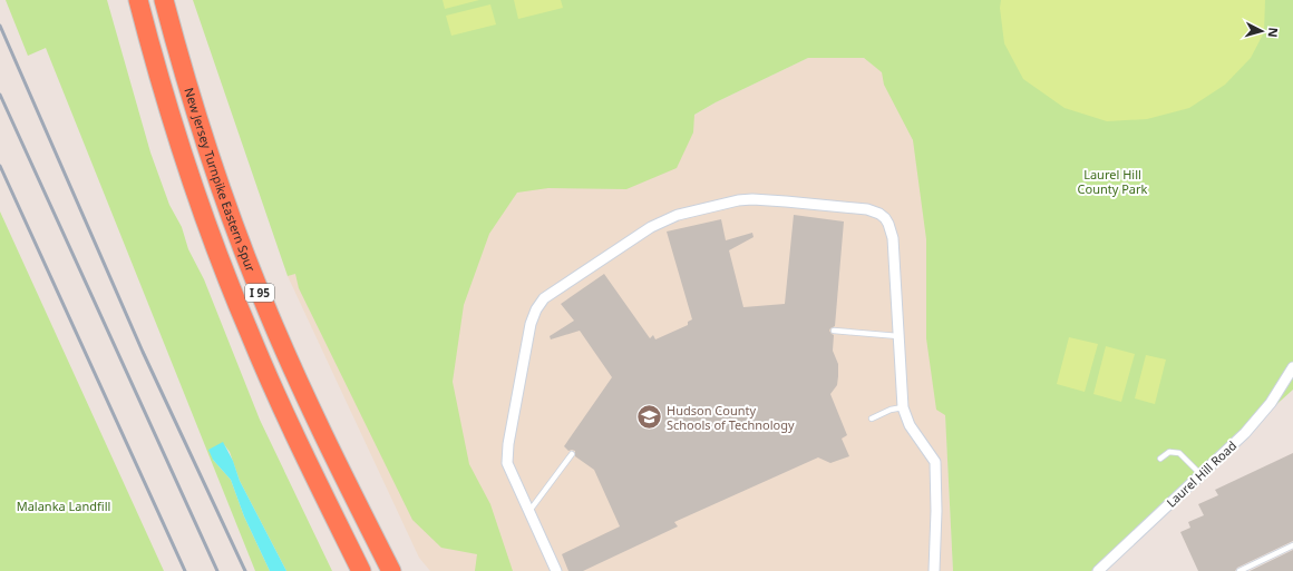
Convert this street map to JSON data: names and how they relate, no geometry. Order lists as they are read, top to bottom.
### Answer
{
  "streets": {
    "highway": ["New Jersey Turnpike Eastern Spur", "I 95"],
    "street": ["Laurel Hill Road"]
  },
  "parks": ["Laurel Hill County Park", "Malanka Landfill"],
  "places": {
    "school or university": ["Hudson County Schools of Technology"]
  },
  "north": "right"
}
